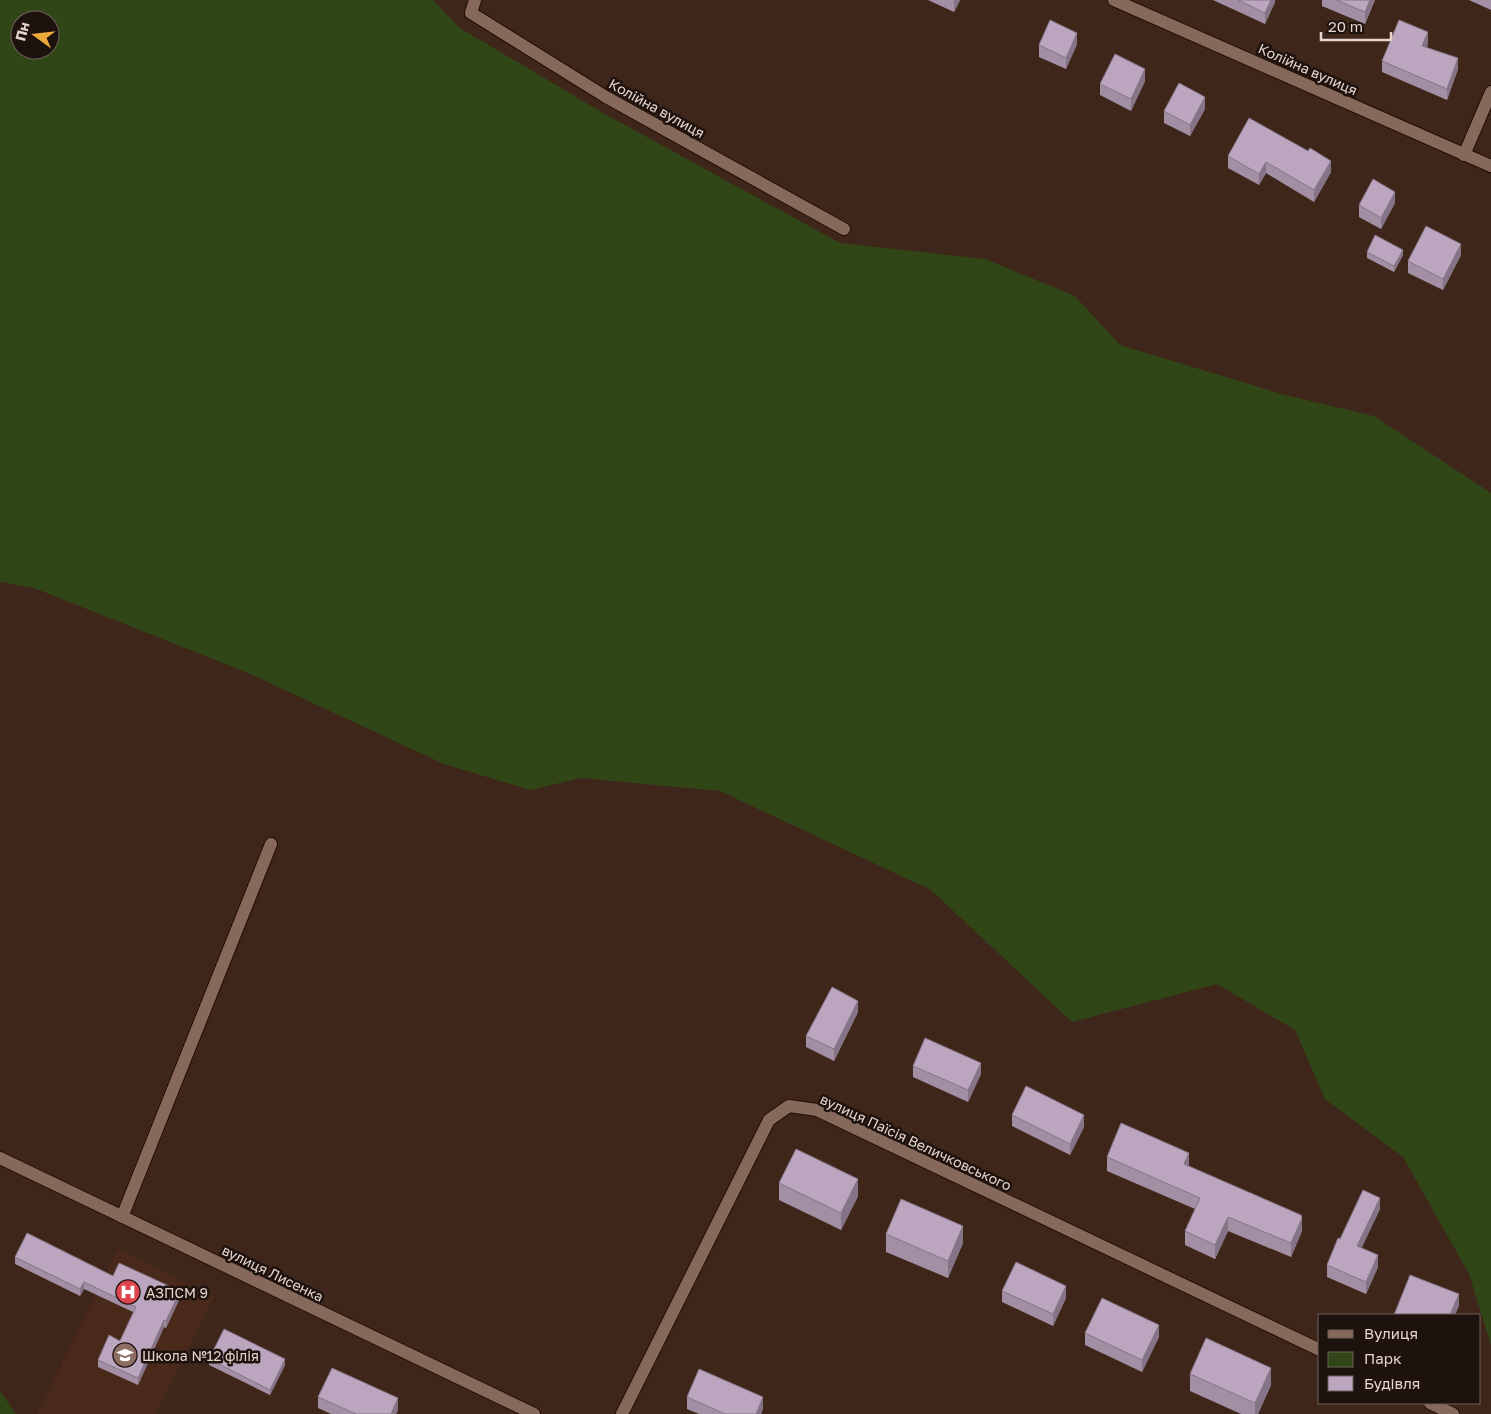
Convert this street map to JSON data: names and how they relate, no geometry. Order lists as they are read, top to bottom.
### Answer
{
  "streets": {
    "street": ["Колійна вулиця", "вулиця Паїсія Величковського", "вулиця Лисенка"]
  },
  "places": {
    "hospital": ["АЗПСМ 9"],
    "school or university": ["Школа №12 філія"]
  },
  "legend": ["Вулиця", "Парк", "Будівля"],
  "scale_bar": "20 m",
  "north": "left"
}
